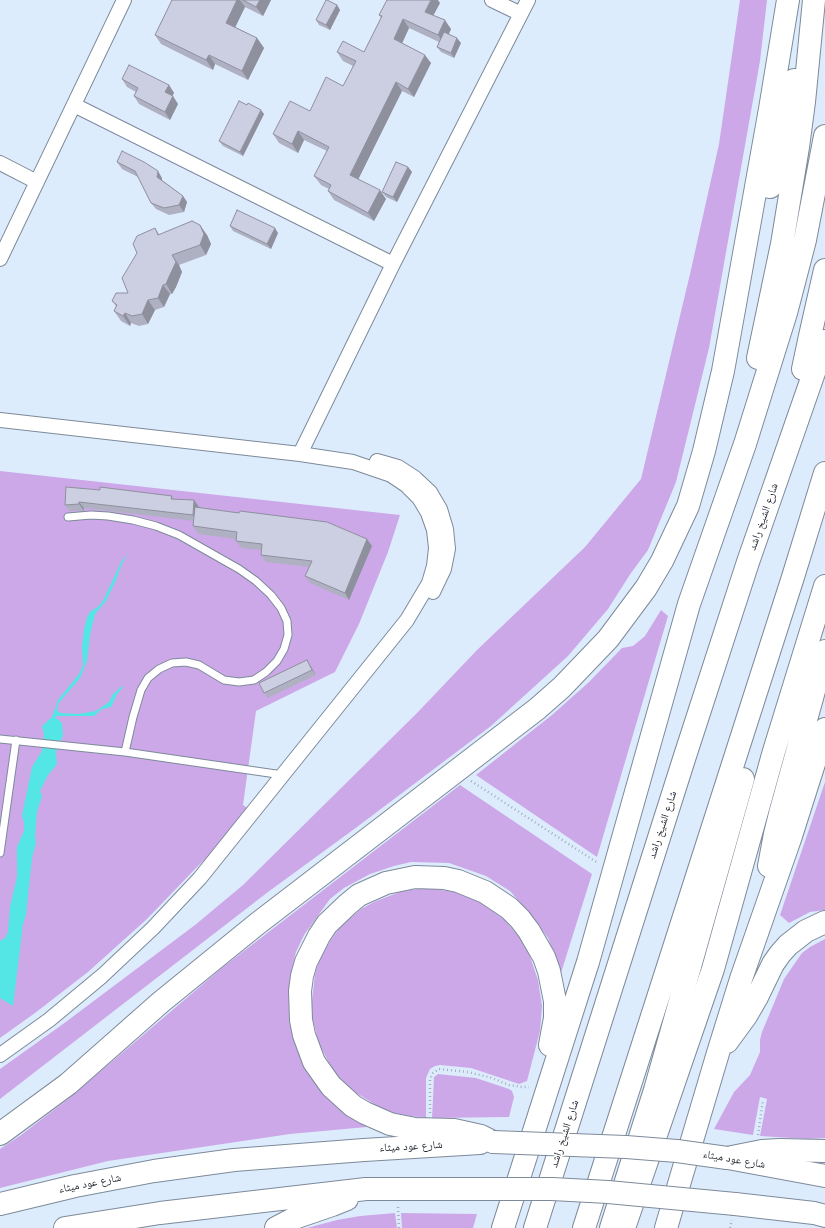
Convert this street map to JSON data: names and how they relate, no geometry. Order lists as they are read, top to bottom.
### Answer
{
  "streets": {
    "main road": ["شارع الشيخ راشد", "شارع عود ميثاء"]
  }
}
